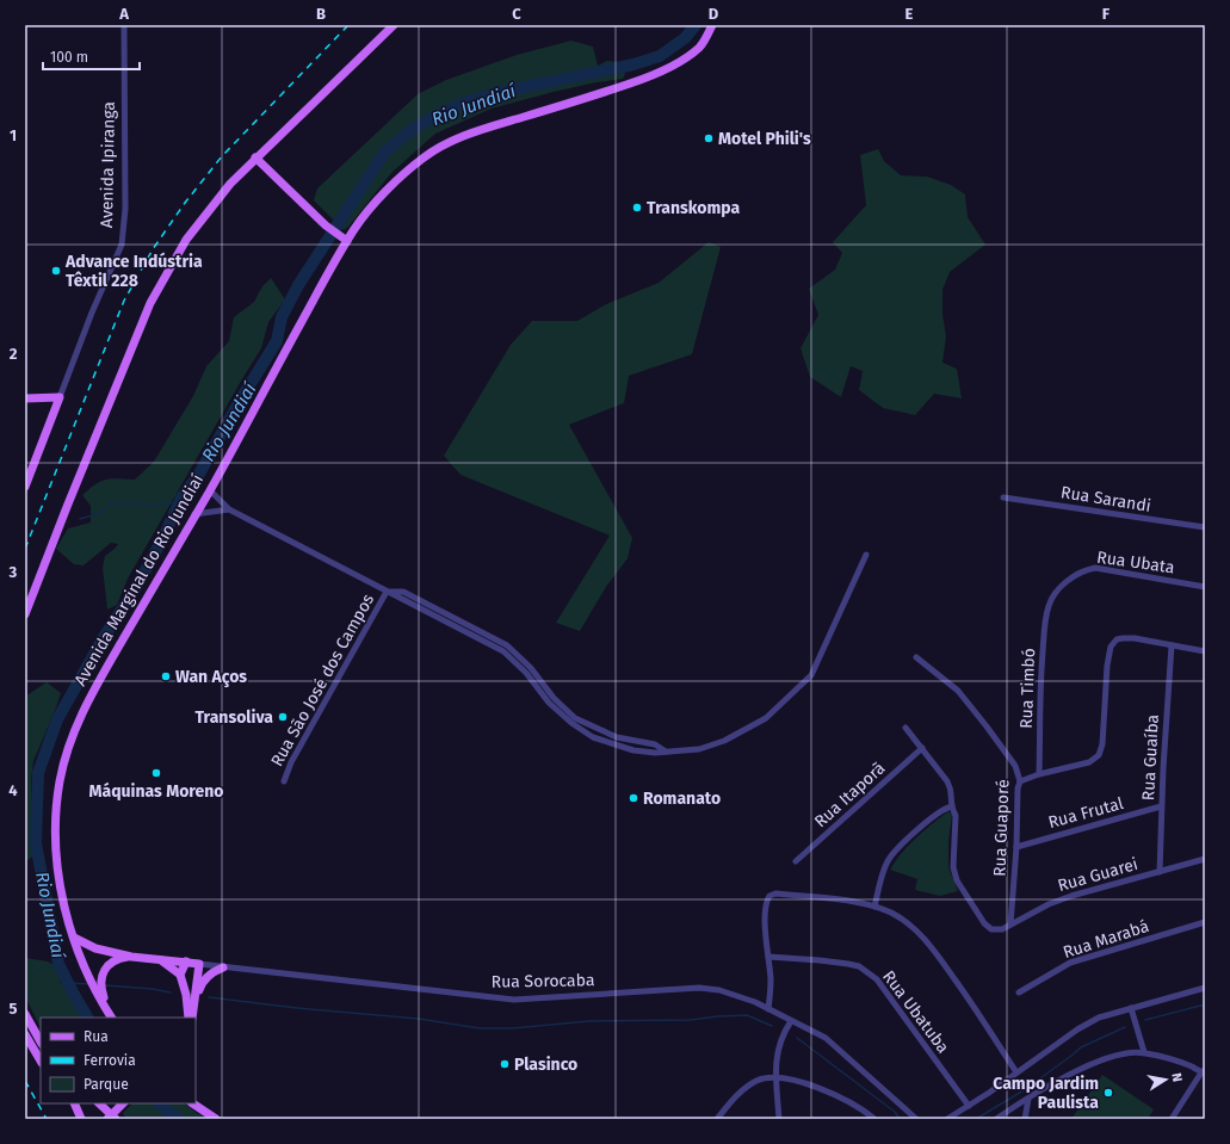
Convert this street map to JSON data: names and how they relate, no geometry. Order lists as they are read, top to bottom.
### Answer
{
  "streets": {
    "main road": ["Avenida Ipiranga", "Avenida Marginal do Rio Jundiaí", "Rua Sorocaba"],
    "street": [
      "Rua Sarandi",
      "Rua Ubata",
      "Rua São José dos Campos",
      "Rua Timbó",
      "Rua Guaíba",
      "Rua Itaporã",
      "Rua Frutal",
      "Rua Guaporé",
      "Rua Guarei",
      "Rua Marabá",
      "Rua Ubatuba"
    ]
  },
  "crossings": [
    ["Rua Ubata", "Rua Timbó"],
    ["Avenida Marginal do Rio Jundiaí", "Rua Sorocaba"],
    ["Rua Guaíba", "Rua Frutal"],
    ["Rua Guaíba", "Rua Guarei"],
    ["Rua Frutal", "Rua Guaporé"],
    ["Rua Guaporé", "Rua Guarei"]
  ],
  "water": ["Rio Jundiaí"],
  "places": [
    "Motel Phili's",
    "Transkompa",
    "Advance Indústria Têxtil 228",
    "Wan Aços",
    "Transoliva",
    "Máquinas Moreno",
    "Romanato",
    "Plasinco",
    "Campo Jardim Paulista"
  ],
  "legend": ["Rua", "Ferrovia", "Parque"],
  "scale_bar": "100 m",
  "north": "right",
  "grid": {
    "columns": [
      "A",
      "B",
      "C",
      "D",
      "E",
      "F"
    ],
    "rows": [
      "1",
      "2",
      "3",
      "4",
      "5"
    ]
  }
}
